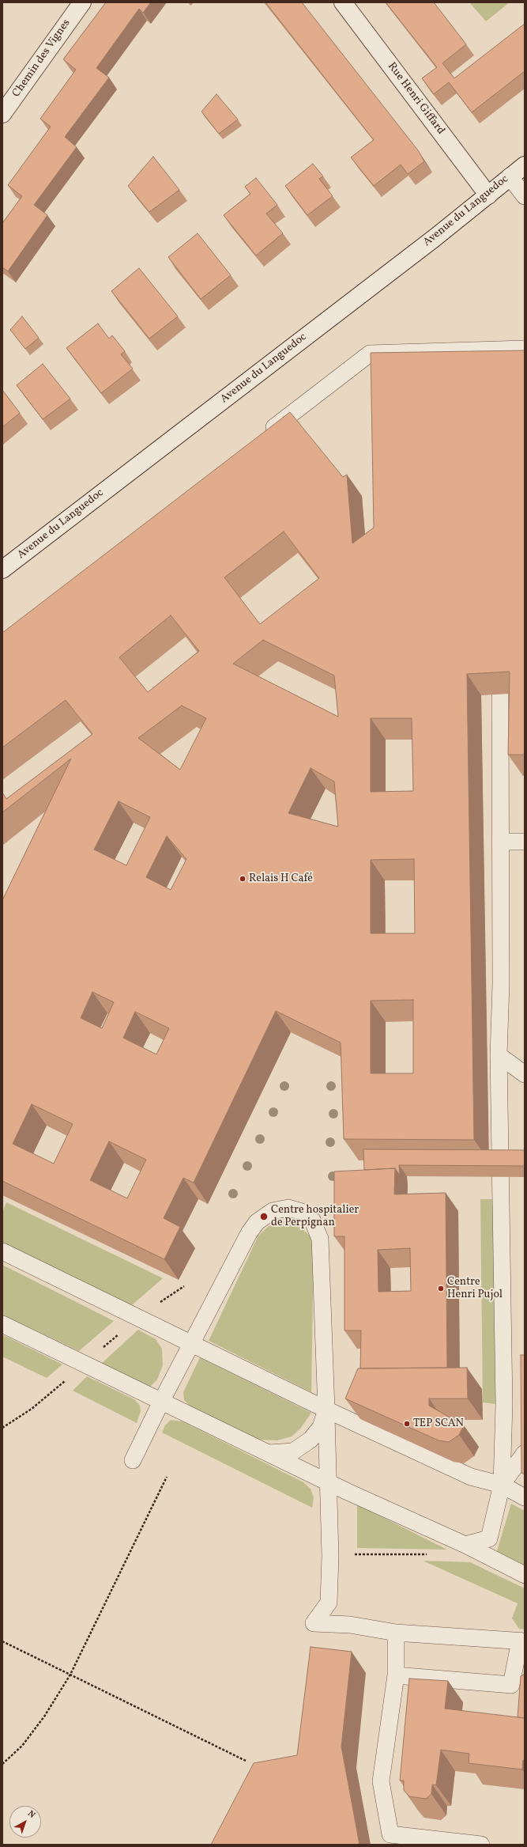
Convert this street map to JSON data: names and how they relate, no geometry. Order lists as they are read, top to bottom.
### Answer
{
  "streets": {
    "main road": ["Chemin des Vignes", "Rue Henri Giffard", "Avenue du Languedoc"]
  },
  "crossings": [
    ["Rue Henri Giffard", "Avenue du Languedoc"]
  ],
  "places": [
    "Relais H Café",
    "Centre hospitalier de Perpignan",
    "Centre Henri Pujol",
    "TEP SCAN"
  ],
  "north": "top right"
}
